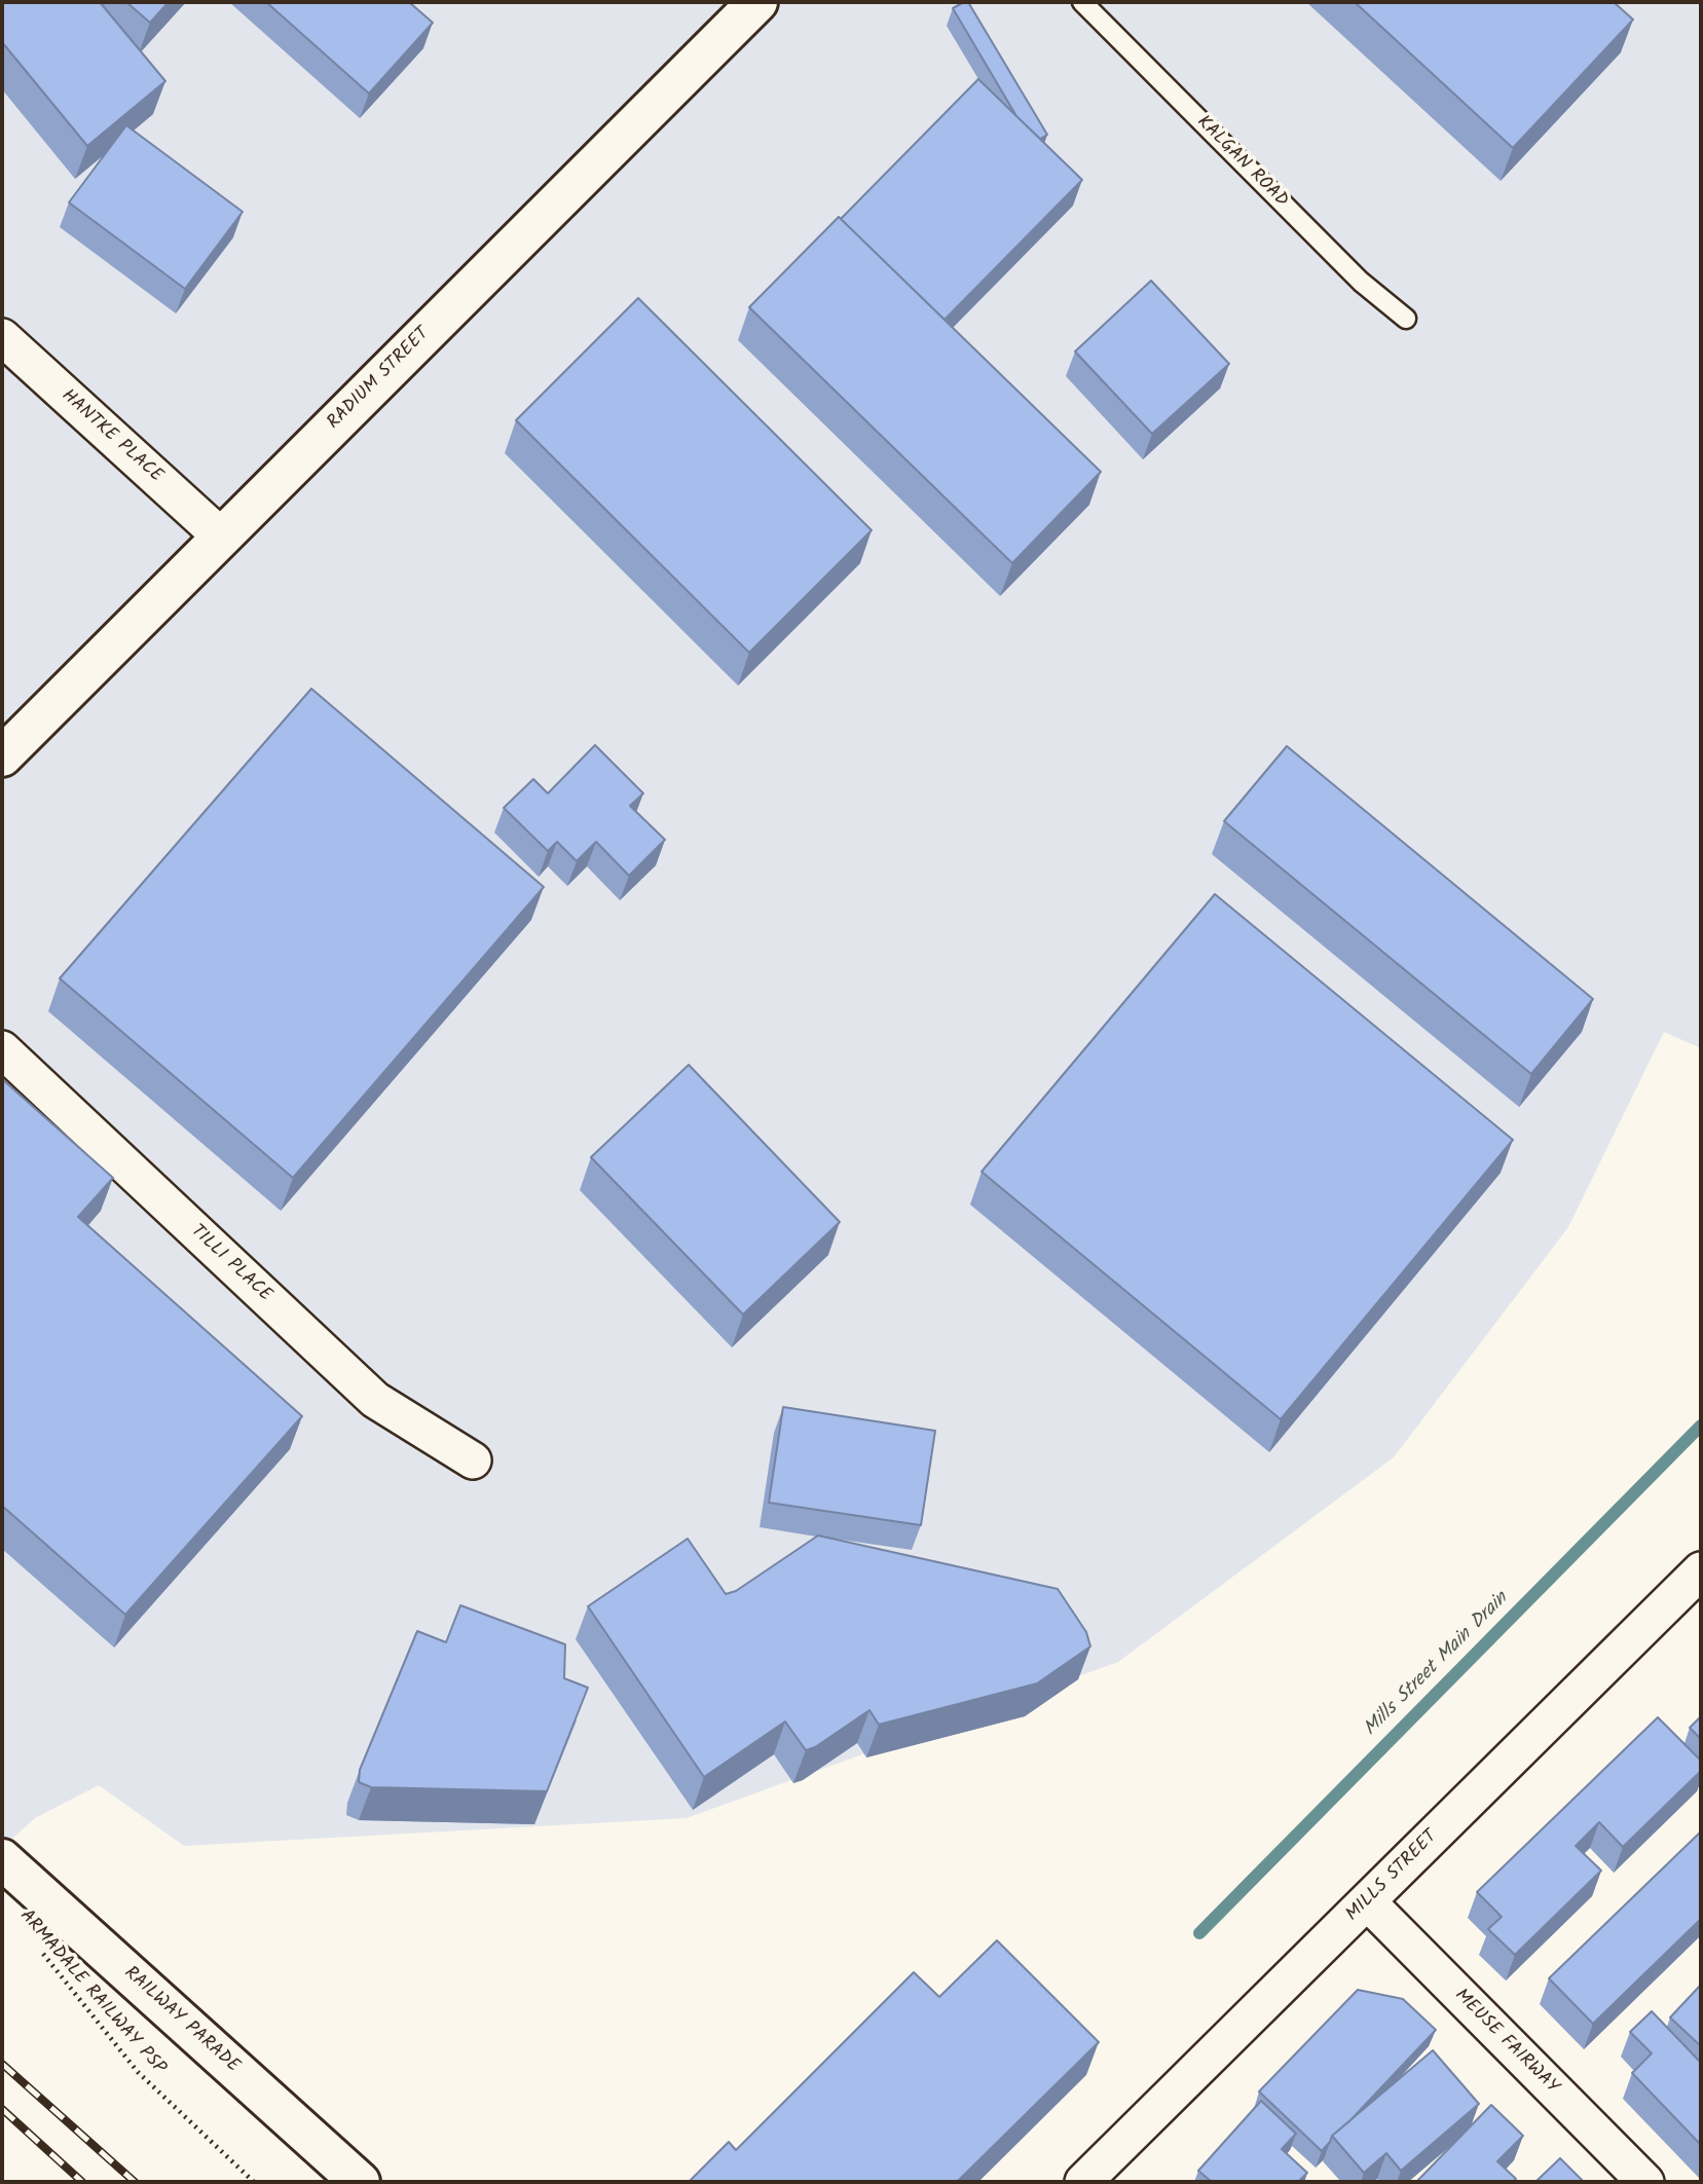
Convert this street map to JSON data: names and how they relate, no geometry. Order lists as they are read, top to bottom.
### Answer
{
  "streets": {
    "street": [
      "RADIUM STREET",
      "HANTKE PLACE",
      "TILLI PLACE",
      "MILLS STREET",
      "RAILWAY PARADE",
      "MEUSE FAIRWAY"
    ],
    "lane": ["KALGAN ROAD"],
    "path": ["ARMADALE RAILWAY PSP"]
  },
  "crossings": [
    ["RADIUM STREET", "HANTKE PLACE"],
    ["MILLS STREET", "MEUSE FAIRWAY"]
  ],
  "water": ["Mills Street Main Drain"]
}
